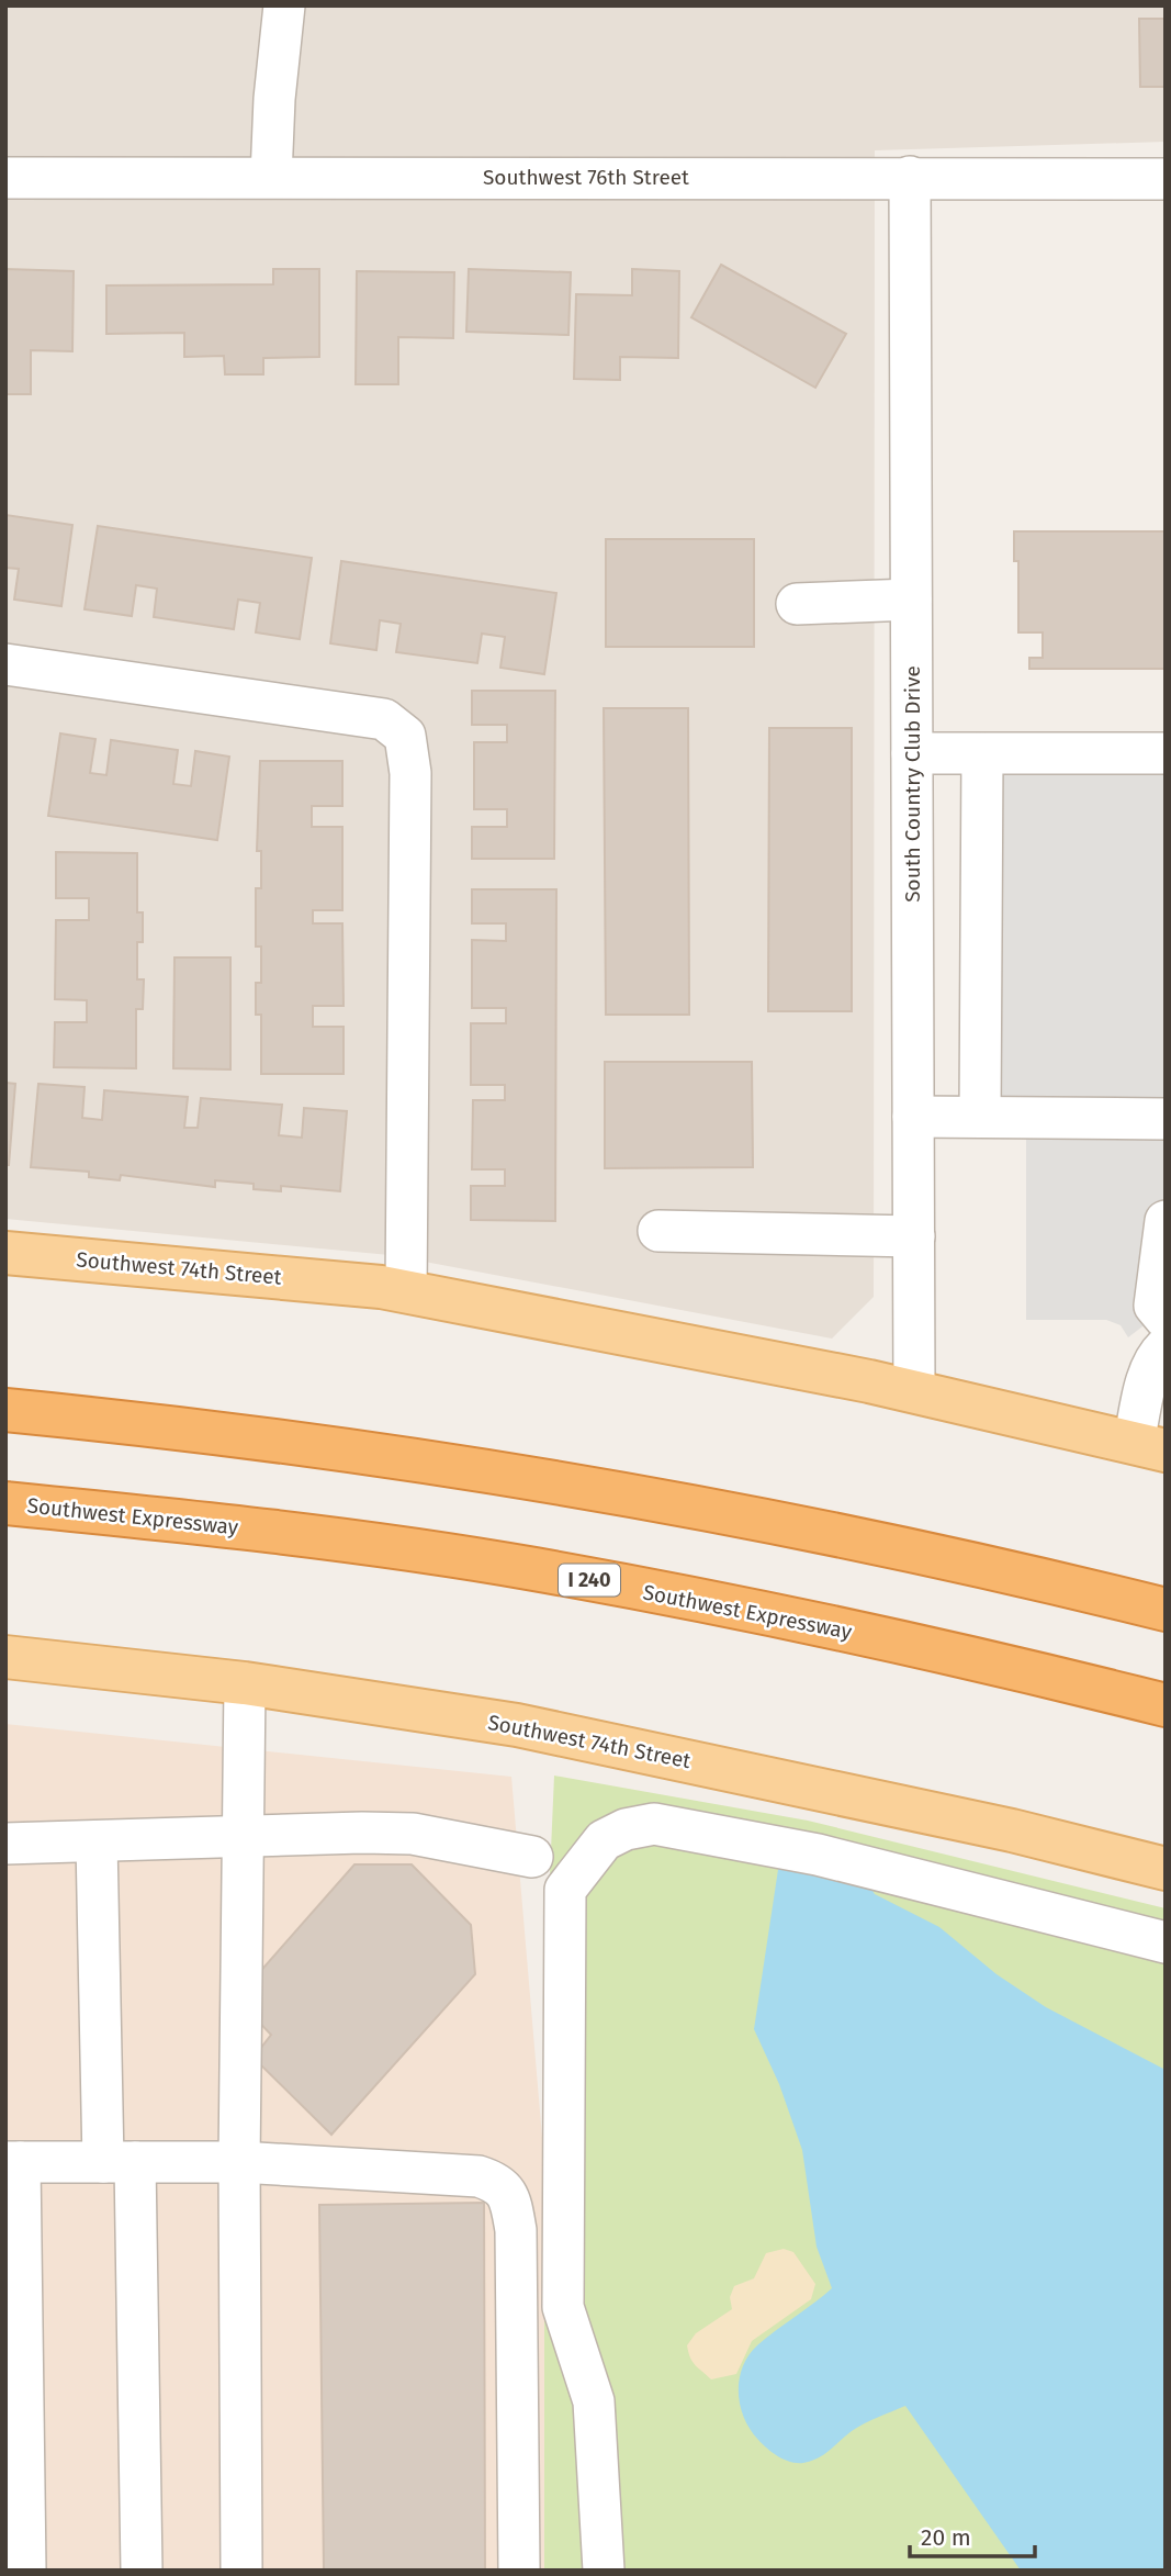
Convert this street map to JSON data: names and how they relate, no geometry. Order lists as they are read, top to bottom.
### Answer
{
  "streets": {
    "highway": ["Southwest Expressway", "I 240"],
    "main road": ["Southwest 74th Street"],
    "street": ["Southwest 76th Street", "South Country Club Drive"]
  },
  "crossings": [
    ["Southwest 76th Street", "South Country Club Drive"],
    ["South Country Club Drive", "Southwest 74th Street"]
  ],
  "scale_bar": "20 m"
}
